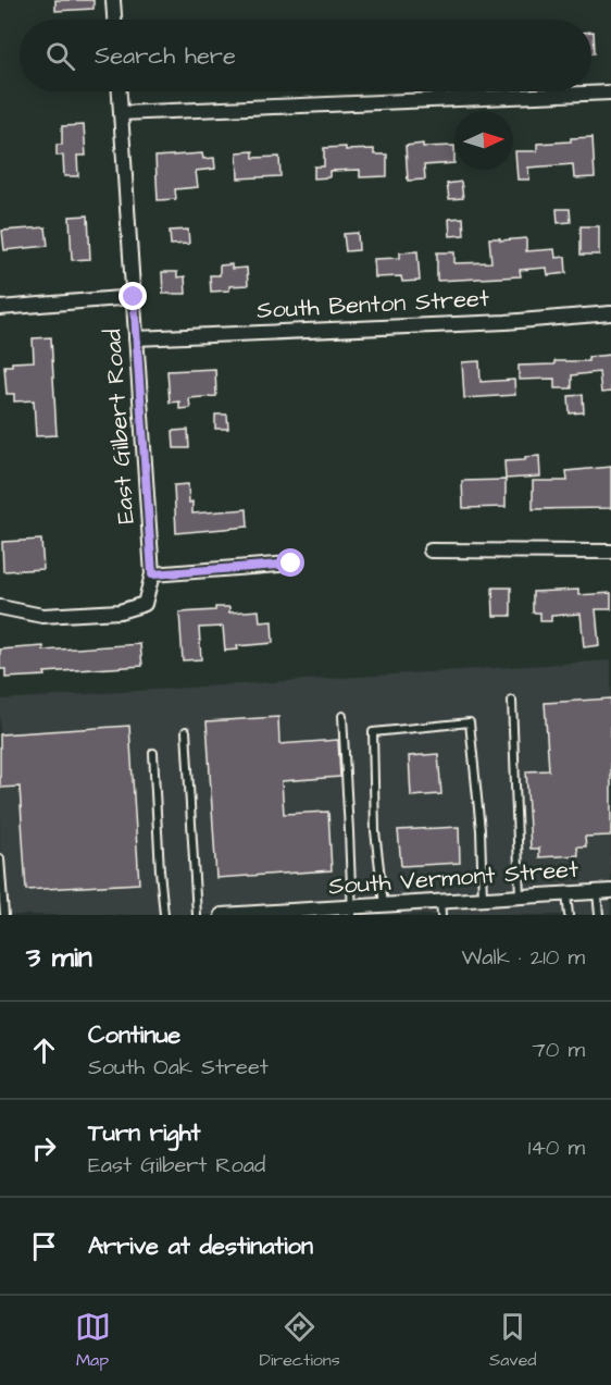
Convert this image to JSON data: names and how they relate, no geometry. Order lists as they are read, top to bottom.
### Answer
{
  "streets": {
    "street": ["South Benton Street", "East Gilbert Road", "South Vermont Street"]
  },
  "crossings": [
    ["South Benton Street", "East Gilbert Road"]
  ],
  "north": "right",
  "page": {
    "search": "Search here",
    "heading": ["3 min", "Walk · 210 m"],
    "list": [
      ["Continue", "South Oak Street", "70 m"],
      ["Turn right", "East Gilbert Road", "140 m"],
      "Arrive at destination"
    ],
    "nav": ["Map", "Directions", "Saved"]
  }
}
